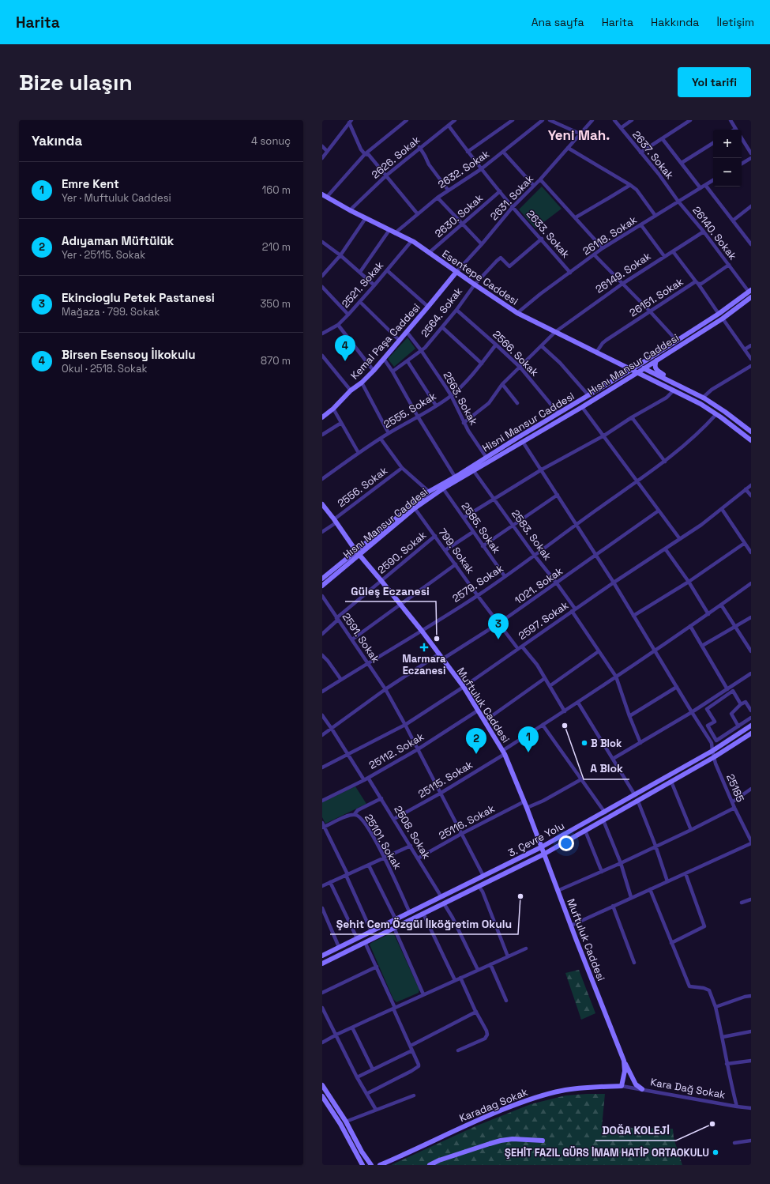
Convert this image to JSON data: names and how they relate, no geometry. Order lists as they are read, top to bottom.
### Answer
{
  "streets": {
    "main road": [
      "Esentepe Caddesi",
      "Kemal Paşa Caddesi",
      "Hısnı Mansur Caddesi",
      "Hisni Mansur Caddesi",
      "Muftuluk Caddesi",
      "3. Çevre Yolu",
      "Karadag Sokak"
    ],
    "street": [
      "2637. Sokak",
      "2626. Sokak",
      "2632. Sokak",
      "2631. Sokak",
      "2630. Sokak",
      "26140. Sokak",
      "2633. Sokak",
      "26118. Sokak",
      "26149. Sokak",
      "2521. Sokak",
      "26151. Sokak",
      "2564. Sokak",
      "2566. Sokak",
      "2563. Sokak",
      "2555. Sokak",
      "2556. Sokak",
      "2585. Sokak",
      "2583. Sokak",
      "799. Sokak",
      "2590. Sokak",
      "2579. Sokak",
      "1021. Sokak",
      "2597. Sokak",
      "2591. Sokak",
      "25112. Sokak",
      "25115. Sokak",
      "25185",
      "25116. Sokak",
      "2508. Sokak",
      "25101. Sokak",
      "Kara Dağ Sokak"
    ]
  },
  "crossings": [
    ["2637. Sokak", "26140. Sokak"],
    ["2637. Sokak", "26118. Sokak"],
    ["2626. Sokak", "2633. Sokak"],
    ["2626. Sokak", "Esentepe Caddesi"],
    ["2632. Sokak", "2633. Sokak"],
    ["2632. Sokak", "Esentepe Caddesi"],
    ["2631. Sokak", "2633. Sokak"],
    ["2631. Sokak", "Esentepe Caddesi"],
    ["2631. Sokak", "Kemal Paşa Caddesi"],
    ["2630. Sokak", "2633. Sokak"],
    ["2630. Sokak", "Esentepe Caddesi"],
    ["26140. Sokak", "26118. Sokak"],
    ["26140. Sokak", "26149. Sokak"],
    ["26140. Sokak", "26151. Sokak"],
    ["26140. Sokak", "Hisni Mansur Caddesi"],
    ["2633. Sokak", "26118. Sokak"],
    ["2633. Sokak", "2564. Sokak"],
    ["26118. Sokak", "Esentepe Caddesi"],
    ["26149. Sokak", "Esentepe Caddesi"],
    ["26149. Sokak", "2566. Sokak"],
    ["26149. Sokak", "2563. Sokak"],
    ["Esentepe Caddesi", "2521. Sokak"],
    ["Esentepe Caddesi", "26151. Sokak"],
    ["Esentepe Caddesi", "2564. Sokak"],
    ["Esentepe Caddesi", "Kemal Paşa Caddesi"],
    ["Esentepe Caddesi", "Hısnı Mansur Caddesi"],
    ["Esentepe Caddesi", "Hisni Mansur Caddesi"],
    ["Esentepe Caddesi", "2579. Sokak"],
    ["2564. Sokak", "2566. Sokak"],
    ["2564. Sokak", "2563. Sokak"],
    ["Kemal Paşa Caddesi", "2563. Sokak"],
    ["2566. Sokak", "2555. Sokak"],
    ["2566. Sokak", "Hisni Mansur Caddesi"],
    ["Hısnı Mansur Caddesi", "Hisni Mansur Caddesi"],
    ["Hısnı Mansur Caddesi", "2585. Sokak"],
    ["Hısnı Mansur Caddesi", "2583. Sokak"],
    ["Hısnı Mansur Caddesi", "799. Sokak"],
    ["Hısnı Mansur Caddesi", "Muftuluk Caddesi"],
    ["Hısnı Mansur Caddesi", "25185"],
    ["2563. Sokak", "2555. Sokak"],
    ["2563. Sokak", "Hisni Mansur Caddesi"],
    ["Hisni Mansur Caddesi", "Muftuluk Caddesi"],
    ["2556. Sokak", "Muftuluk Caddesi"],
    ["2585. Sokak", "2579. Sokak"],
    ["2583. Sokak", "2579. Sokak"],
    ["2583. Sokak", "1021. Sokak"],
    ["2583. Sokak", "2597. Sokak"],
    ["2583. Sokak", "25115. Sokak"],
    ["799. Sokak", "2590. Sokak"],
    ["799. Sokak", "2579. Sokak"],
    ["799. Sokak", "1021. Sokak"],
    ["799. Sokak", "2597. Sokak"],
    ["2590. Sokak", "2591. Sokak"],
    ["2590. Sokak", "Muftuluk Caddesi"],
    ["2579. Sokak", "2591. Sokak"],
    ["2579. Sokak", "Muftuluk Caddesi"],
    ["2579. Sokak", "25185"],
    ["1021. Sokak", "Muftuluk Caddesi"],
    ["1021. Sokak", "25185"],
    ["2597. Sokak", "2591. Sokak"],
    ["2597. Sokak", "Muftuluk Caddesi"],
    ["2597. Sokak", "25185"],
    ["2591. Sokak", "25112. Sokak"],
    ["2591. Sokak", "25115. Sokak"],
    ["2591. Sokak", "25116. Sokak"],
    ["2591. Sokak", "3. Çevre Yolu"],
    ["Muftuluk Caddesi", "25112. Sokak"],
    ["Muftuluk Caddesi", "25115. Sokak"],
    ["Muftuluk Caddesi", "25116. Sokak"],
    ["Muftuluk Caddesi", "3. Çevre Yolu"],
    ["Muftuluk Caddesi", "Kara Dağ Sokak"],
    ["Muftuluk Caddesi", "Karadag Sokak"],
    ["25112. Sokak", "2508. Sokak"],
    ["25115. Sokak", "25185"],
    ["25115. Sokak", "2508. Sokak"],
    ["25185", "3. Çevre Yolu"],
    ["25116. Sokak", "2508. Sokak"],
    ["2508. Sokak", "3. Çevre Yolu"],
    ["3. Çevre Yolu", "25101. Sokak"],
    ["Kara Dağ Sokak", "Karadag Sokak"]
  ],
  "districts": ["Yeni Mah."],
  "places": {
    "other": [
      "Güleş Eczanesi",
      "A Blok",
      "B Blok",
      "Şehit Cem Özgül İlköğretim Okulu",
      "DOĞA KOLEJİ",
      "ŞEHİT FAZIL GÜRS İMAM HATİP ORTAOKULU"
    ],
    "health": ["Marmara Eczanesi"]
  },
  "page": {
    "header": "Harita",
    "nav": [
      "Ana sayfa",
      "Harita",
      "Hakkında",
      "İletişim"
    ],
    "buttons": "Yol tarifi",
    "title": "Bize ulaşın",
    "heading": ["Yakında", "4 sonuç"],
    "map_buttons": ["+", "−"],
    "list": [
      {
        "mark": "1",
        "name": "Emre Kent",
        "note": "Yer · Muftuluk Caddesi",
        "value": "160 m"
      },
      {
        "mark": "2",
        "name": "Adıyaman Müftülük",
        "note": "Yer · 25115. Sokak",
        "value": "210 m"
      },
      {
        "mark": "3",
        "name": "Ekincioglu Petek Pastanesi",
        "note": "Mağaza · 799. Sokak",
        "value": "350 m"
      },
      {
        "mark": "4",
        "name": "Birsen Esensoy İlkokulu",
        "note": "Okul · 2518. Sokak",
        "value": "870 m"
      }
    ],
    "pins": [
      "4",
      "3",
      "1",
      "2"
    ]
  }
}
